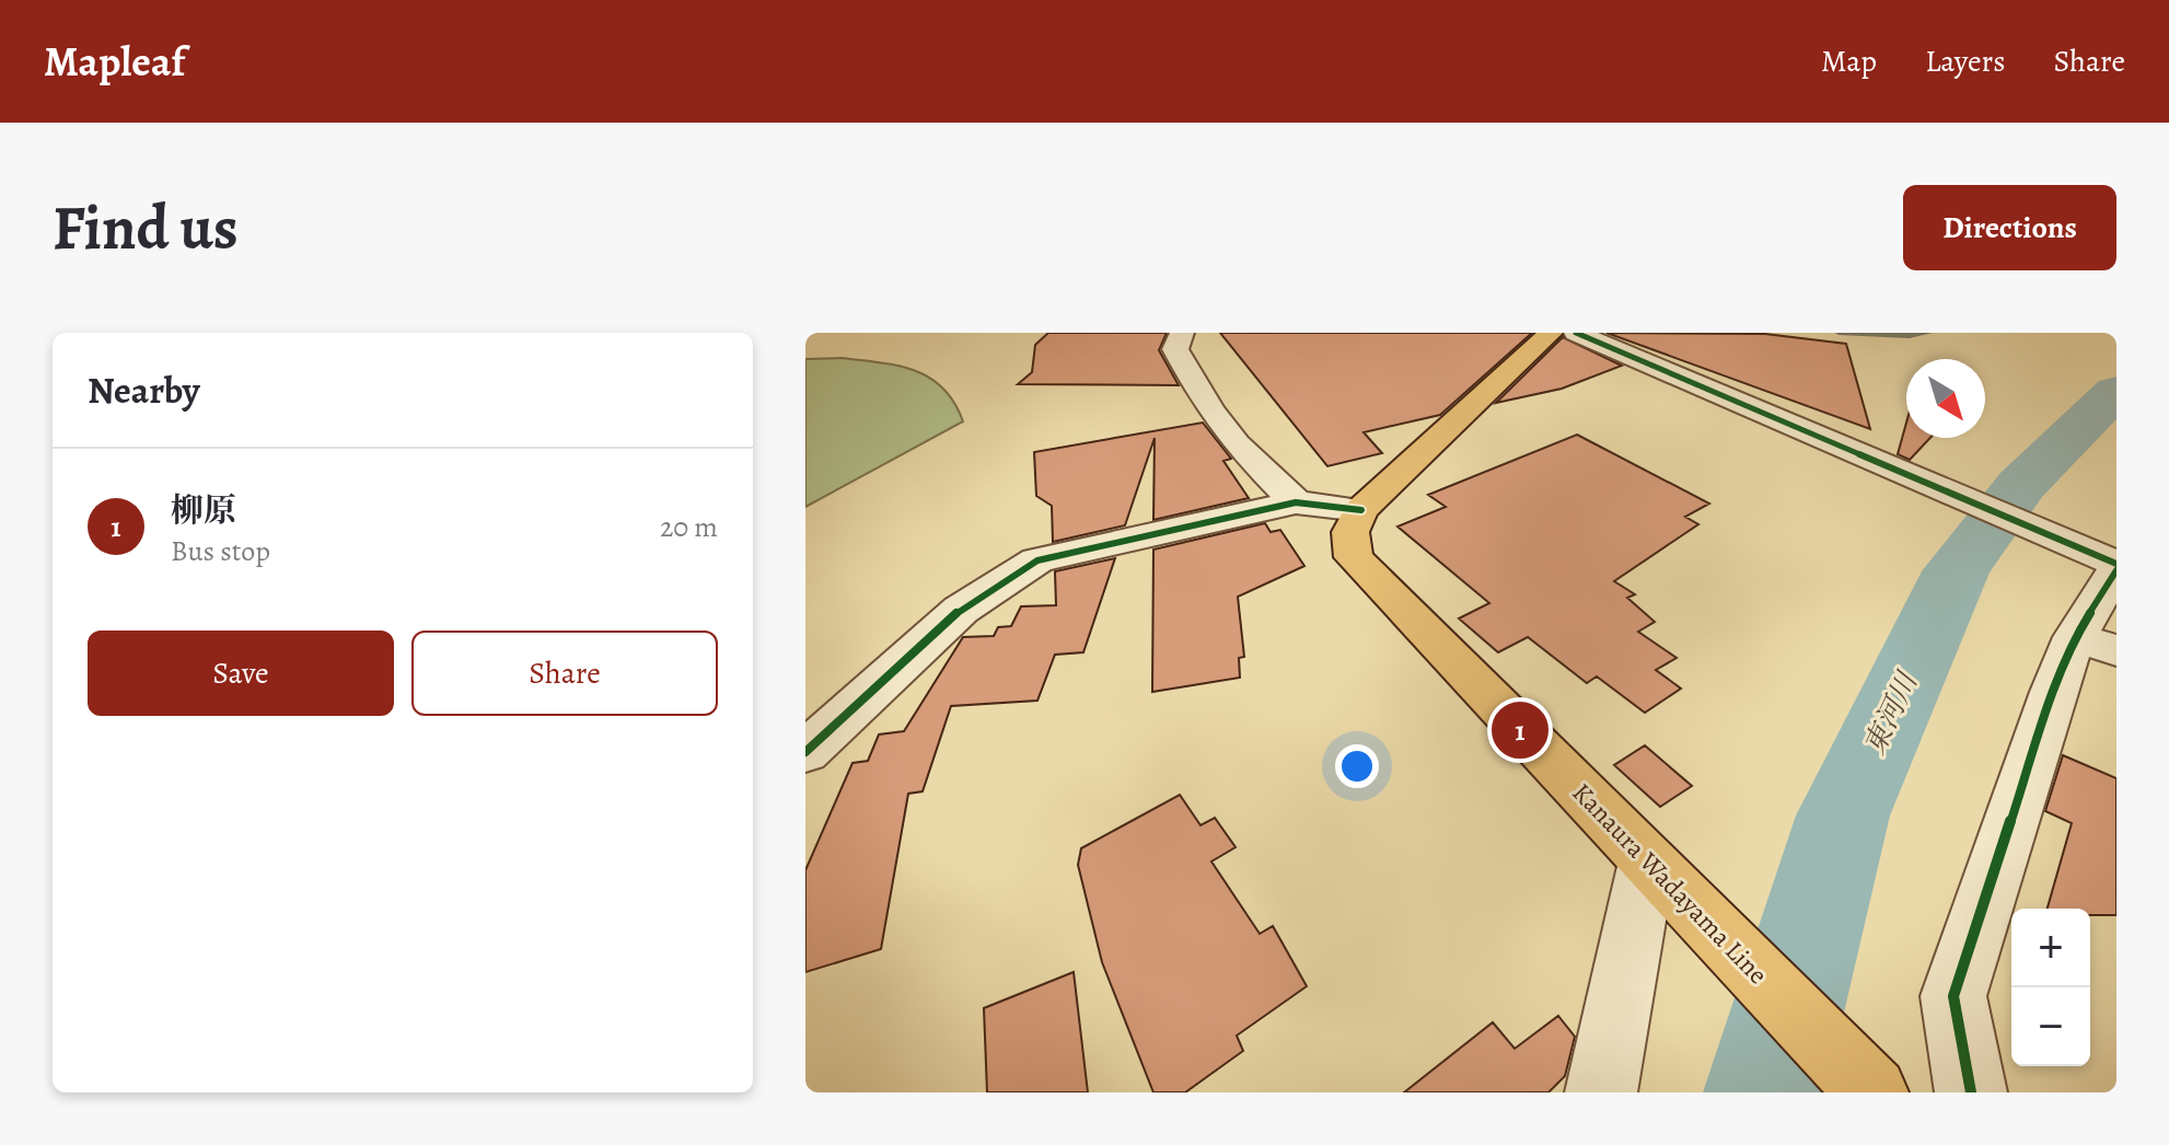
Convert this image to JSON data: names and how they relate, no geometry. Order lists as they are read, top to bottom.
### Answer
{
  "streets": {
    "main road": ["Kanaura Wadayama Line"]
  },
  "water": ["東河川"],
  "north": "bottom right",
  "page": {
    "header": "Mapleaf",
    "nav": ["Map", "Layers", "Share"],
    "buttons": [
      "Directions",
      ["Save", "Share"]
    ],
    "title": "Find us",
    "heading": "Nearby",
    "list": [
      {
        "mark": "1",
        "name": "柳原",
        "note": "Bus stop",
        "value": "20 m"
      }
    ],
    "pins": "1",
    "map_buttons": ["+", "−"]
  }
}
